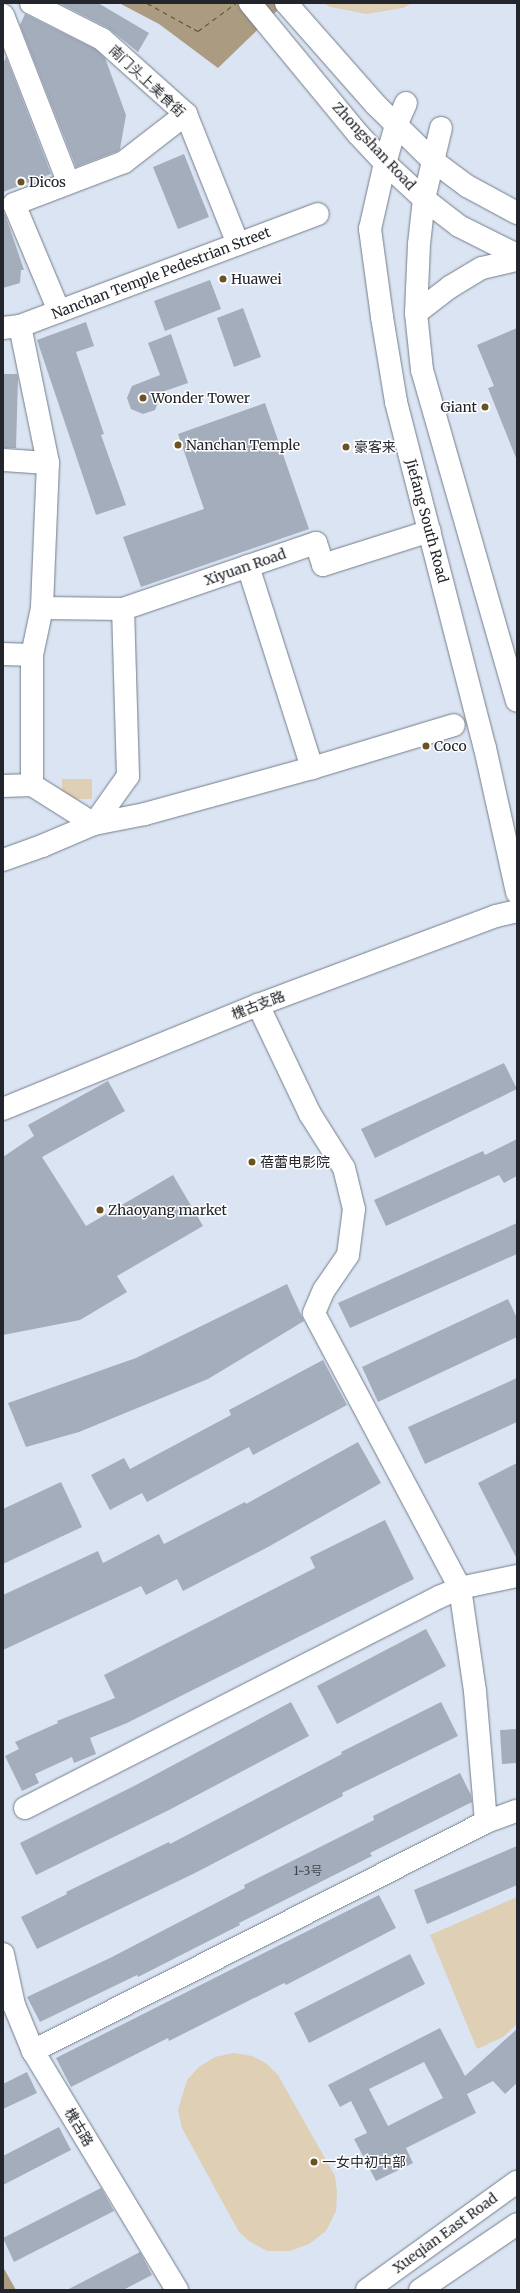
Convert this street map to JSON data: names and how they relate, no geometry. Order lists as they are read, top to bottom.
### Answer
{
  "streets": {
    "street": [
      "南门头上美食街",
      "Zhongshan Road",
      "Nanchan Temple Pedestrian Street",
      "Jiefang South Road",
      "Xiyuan Road",
      "槐古支路",
      "槐古路",
      "Xueqian East Road"
    ]
  },
  "crossings": [
    ["南门头上美食街", "Nanchan Temple Pedestrian Street"],
    ["Zhongshan Road", "Jiefang South Road"],
    ["Jiefang South Road", "Xiyuan Road"]
  ],
  "places": [
    "Dicos",
    "Huawei",
    "Wonder Tower",
    "Giant",
    "Nanchan Temple",
    "豪客来",
    "Coco",
    "蓓蕾电影院",
    "Zhaoyang market",
    "一女中初中部"
  ],
  "house_numbers": ["1~3号"]
}
